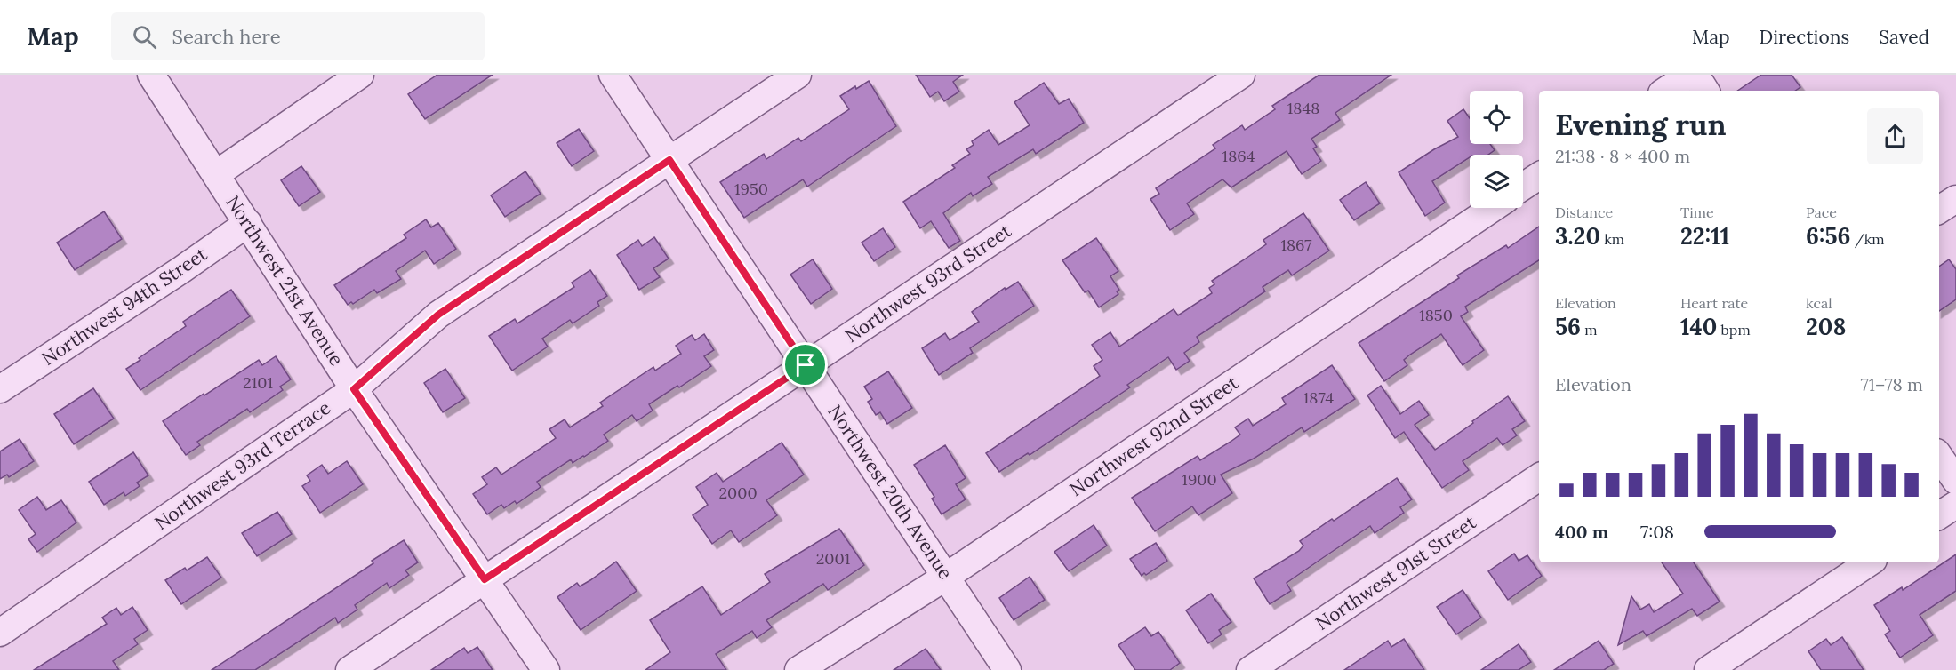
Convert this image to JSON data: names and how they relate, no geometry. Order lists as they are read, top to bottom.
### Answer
{
  "streets": {
    "street": [
      "Northwest 21st Avenue",
      "Northwest 93rd Street",
      "Northwest 94th Street",
      "Northwest 92nd Street",
      "Northwest 93rd Terrace",
      "Northwest 20th Avenue",
      "Northwest 91st Street"
    ]
  },
  "crossings": [
    ["Northwest 21st Avenue", "Northwest 93rd Street"],
    ["Northwest 21st Avenue", "Northwest 94th Street"],
    ["Northwest 21st Avenue", "Northwest 93rd Terrace"],
    ["Northwest 93rd Street", "Northwest 20th Avenue"],
    ["Northwest 92nd Street", "Northwest 20th Avenue"],
    ["Northwest 93rd Terrace", "Northwest 20th Avenue"]
  ],
  "house_numbers": [
    "1848",
    "1864",
    "1950",
    "1867",
    "1850",
    "2101",
    "1874",
    "1900",
    "2000",
    "2001"
  ],
  "page": {
    "header": "Map",
    "search": "Search here",
    "nav": ["Map", "Directions", "Saved"],
    "heading": ["Evening run", "21:38 · 8 × 400 m"],
    "stats": [
      ["Distance", "3.20 km"],
      ["Time", "22:11"],
      ["Pace", "6:56 /km"],
      ["Elevation", "56 m"],
      ["Heart rate", "140 bpm"],
      ["kcal", "208"]
    ],
    "chart": ["Elevation", "71–78 m"],
    "list": [
      {
        "name": "400 m",
        "note": "7:08"
      }
    ]
  }
}
